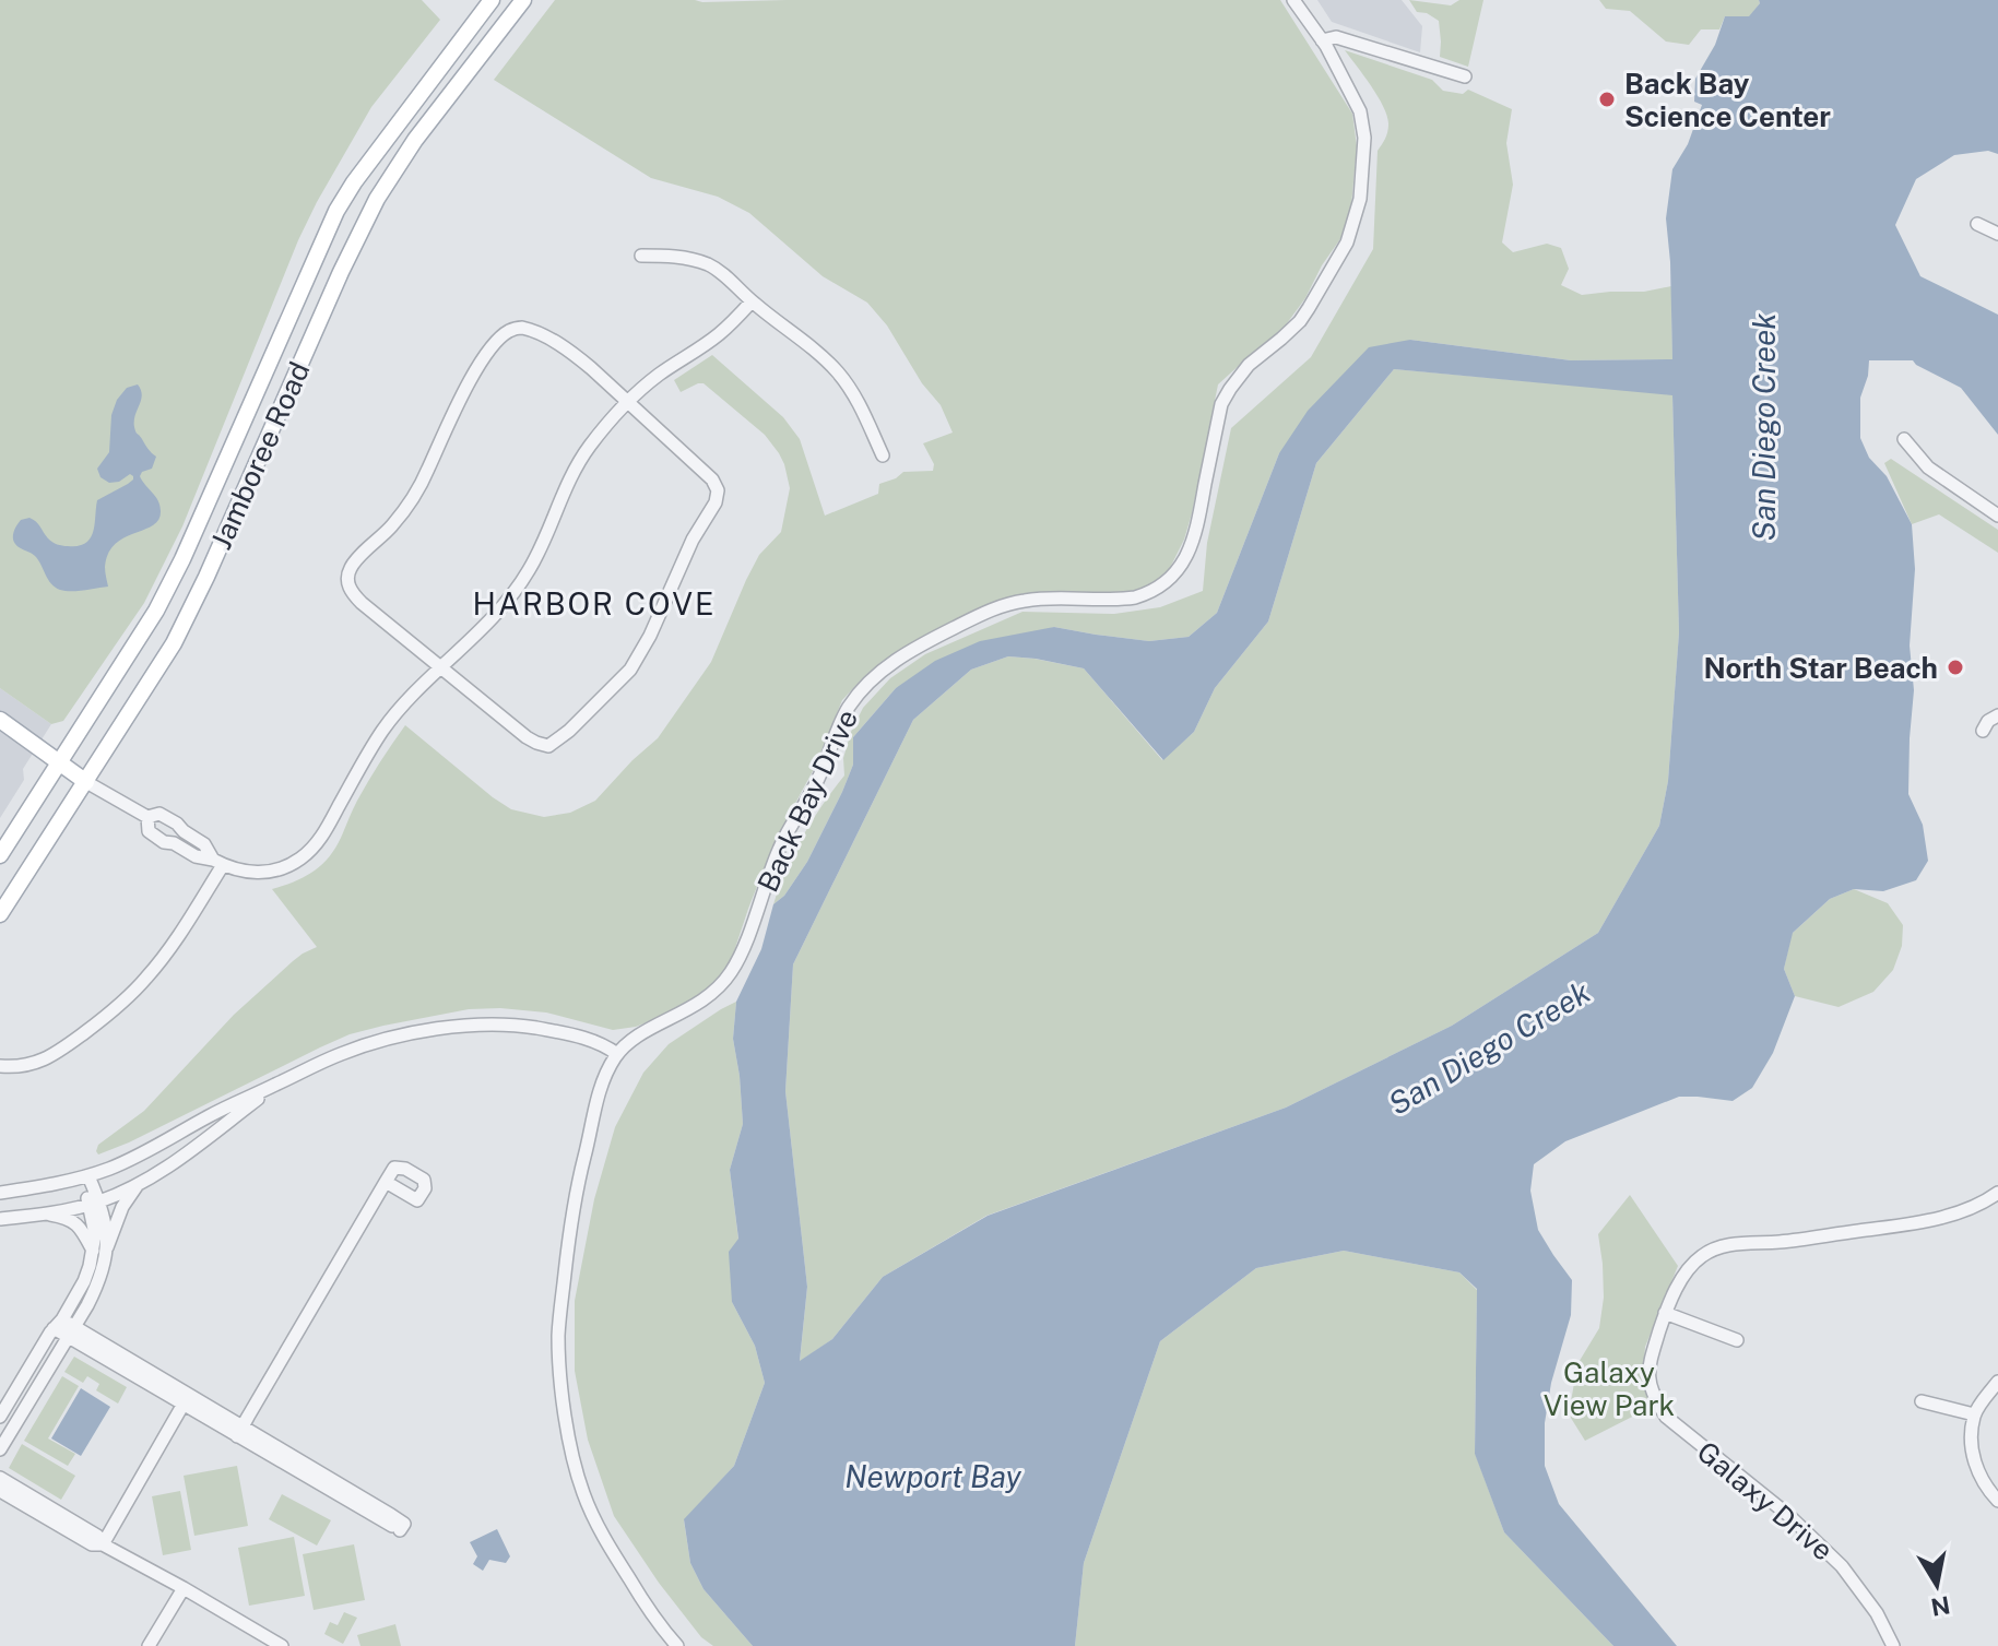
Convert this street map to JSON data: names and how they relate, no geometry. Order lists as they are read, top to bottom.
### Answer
{
  "streets": {
    "main road": ["Jamboree Road"],
    "street": ["Back Bay Drive", "Galaxy Drive"]
  },
  "districts": ["HARBOR COVE"],
  "water": ["San Diego Creek", "Newport Bay"],
  "parks": ["Galaxy View Park"],
  "places": ["Back Bay Science Center", "North Star Beach"],
  "north": "bottom"
}
